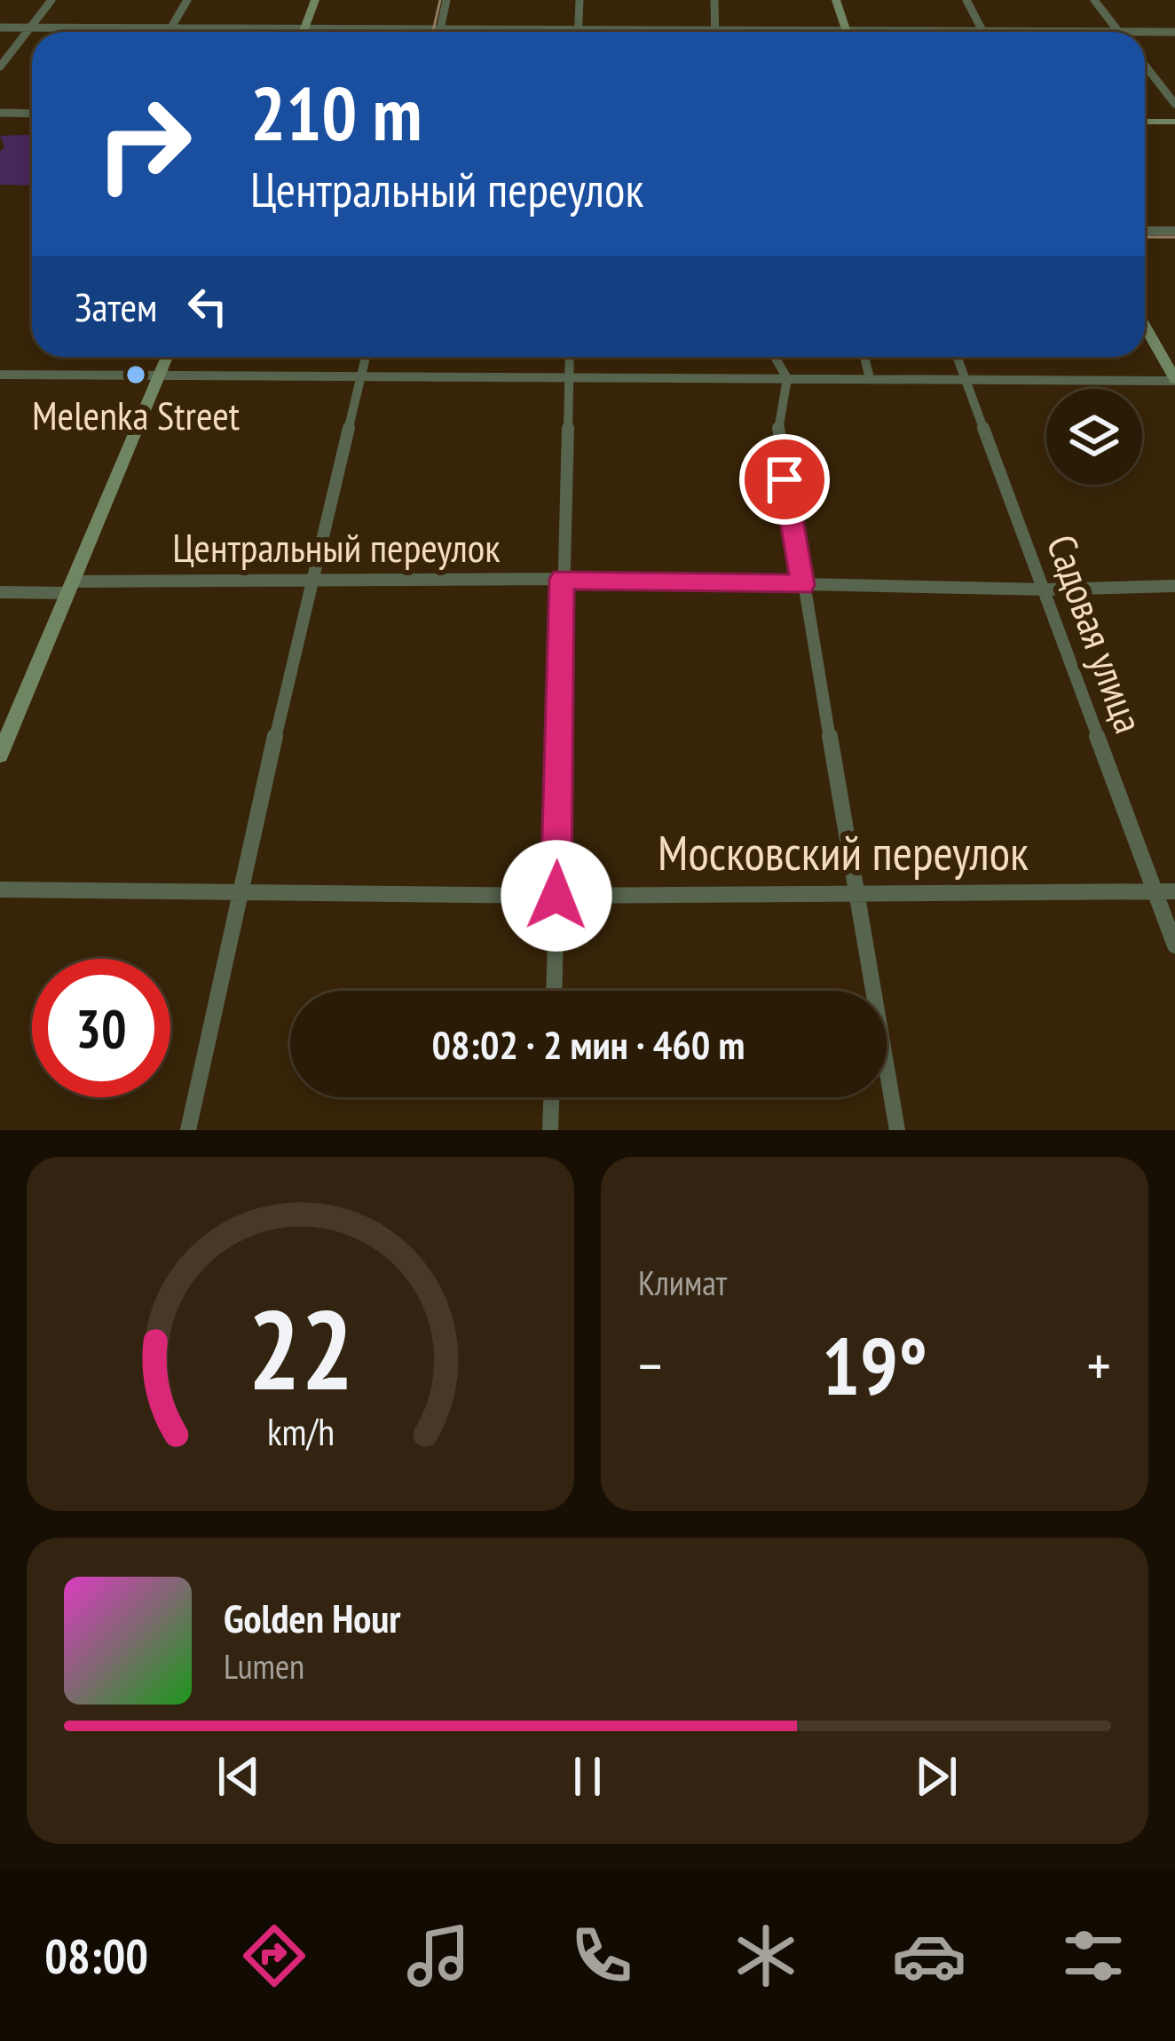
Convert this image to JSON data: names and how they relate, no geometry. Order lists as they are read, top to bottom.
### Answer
{
  "streets": {
    "street": ["Центральный переулок", "Садовая улица", "Московский переулок"]
  },
  "crossings": [
    ["Центральный переулок", "Садовая улица"],
    ["Садовая улица", "Московский переулок"]
  ],
  "places": ["Melenka Street"],
  "page": {
    "turn": ["210 m", "Центральный переулок"],
    "then": "Затем",
    "limit": "30",
    "trip": "08:02 · 2 мин · 460 m",
    "tile": "Климат",
    "heat": ["−", "19°", "+"],
    "song": ["Golden Hour", "Lumen"],
    "tabs": "08:00",
    "gauge": ["22", "km/h"]
  }
}
